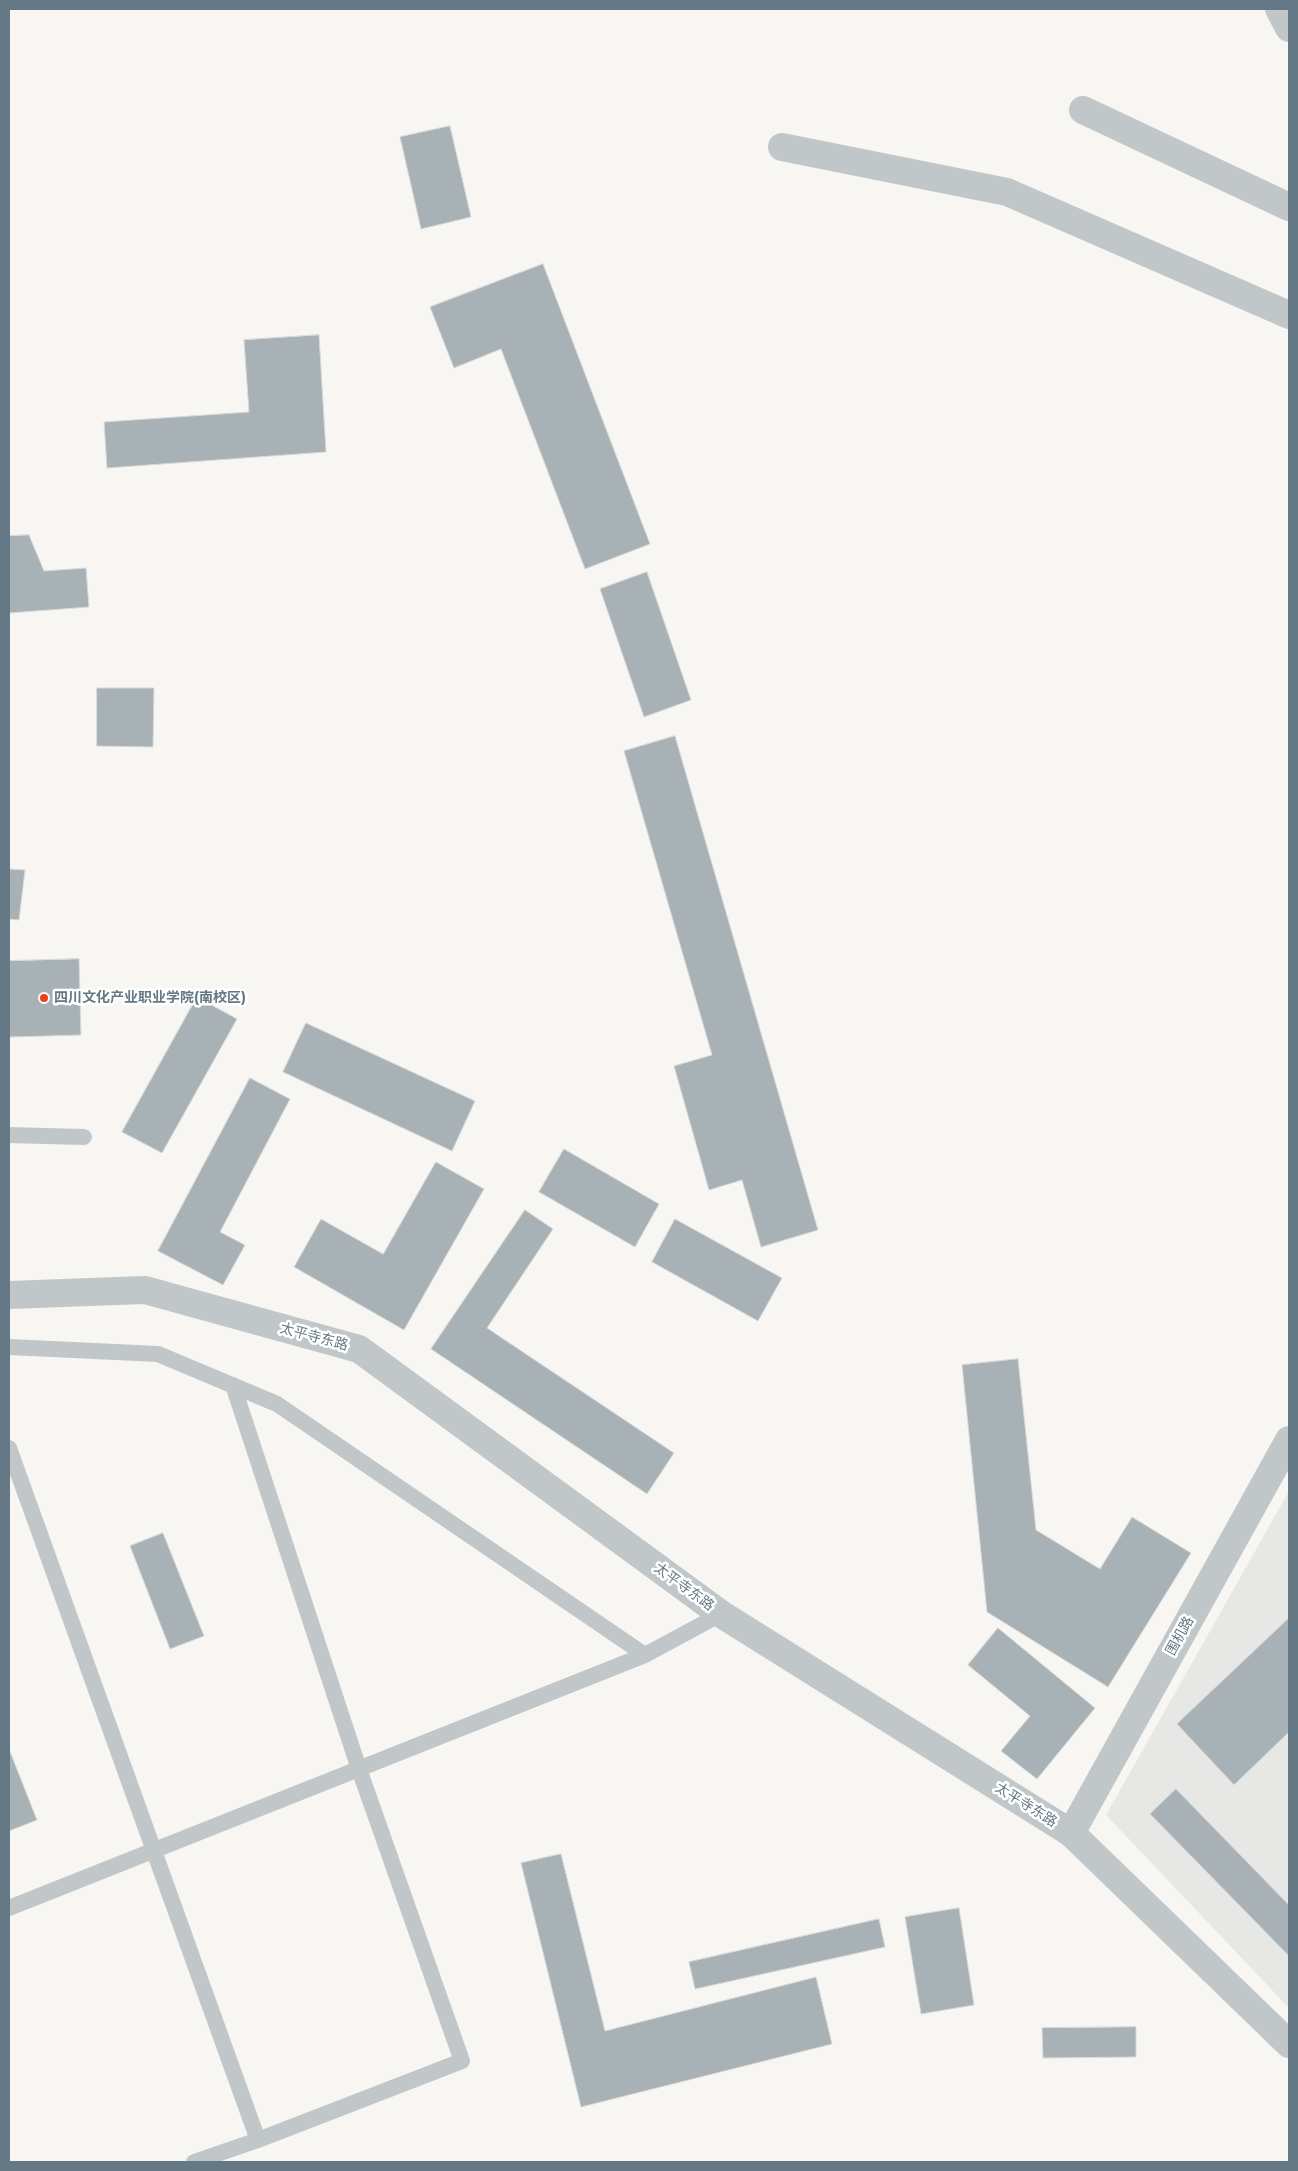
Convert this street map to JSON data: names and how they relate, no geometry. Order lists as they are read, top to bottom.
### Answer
{
  "streets": {
    "street": ["太平寺东路", "围机路"]
  },
  "crossings": [
    ["太平寺东路", "围机路"]
  ],
  "places": ["四川文化产业职业学院(南校区)"]
}
